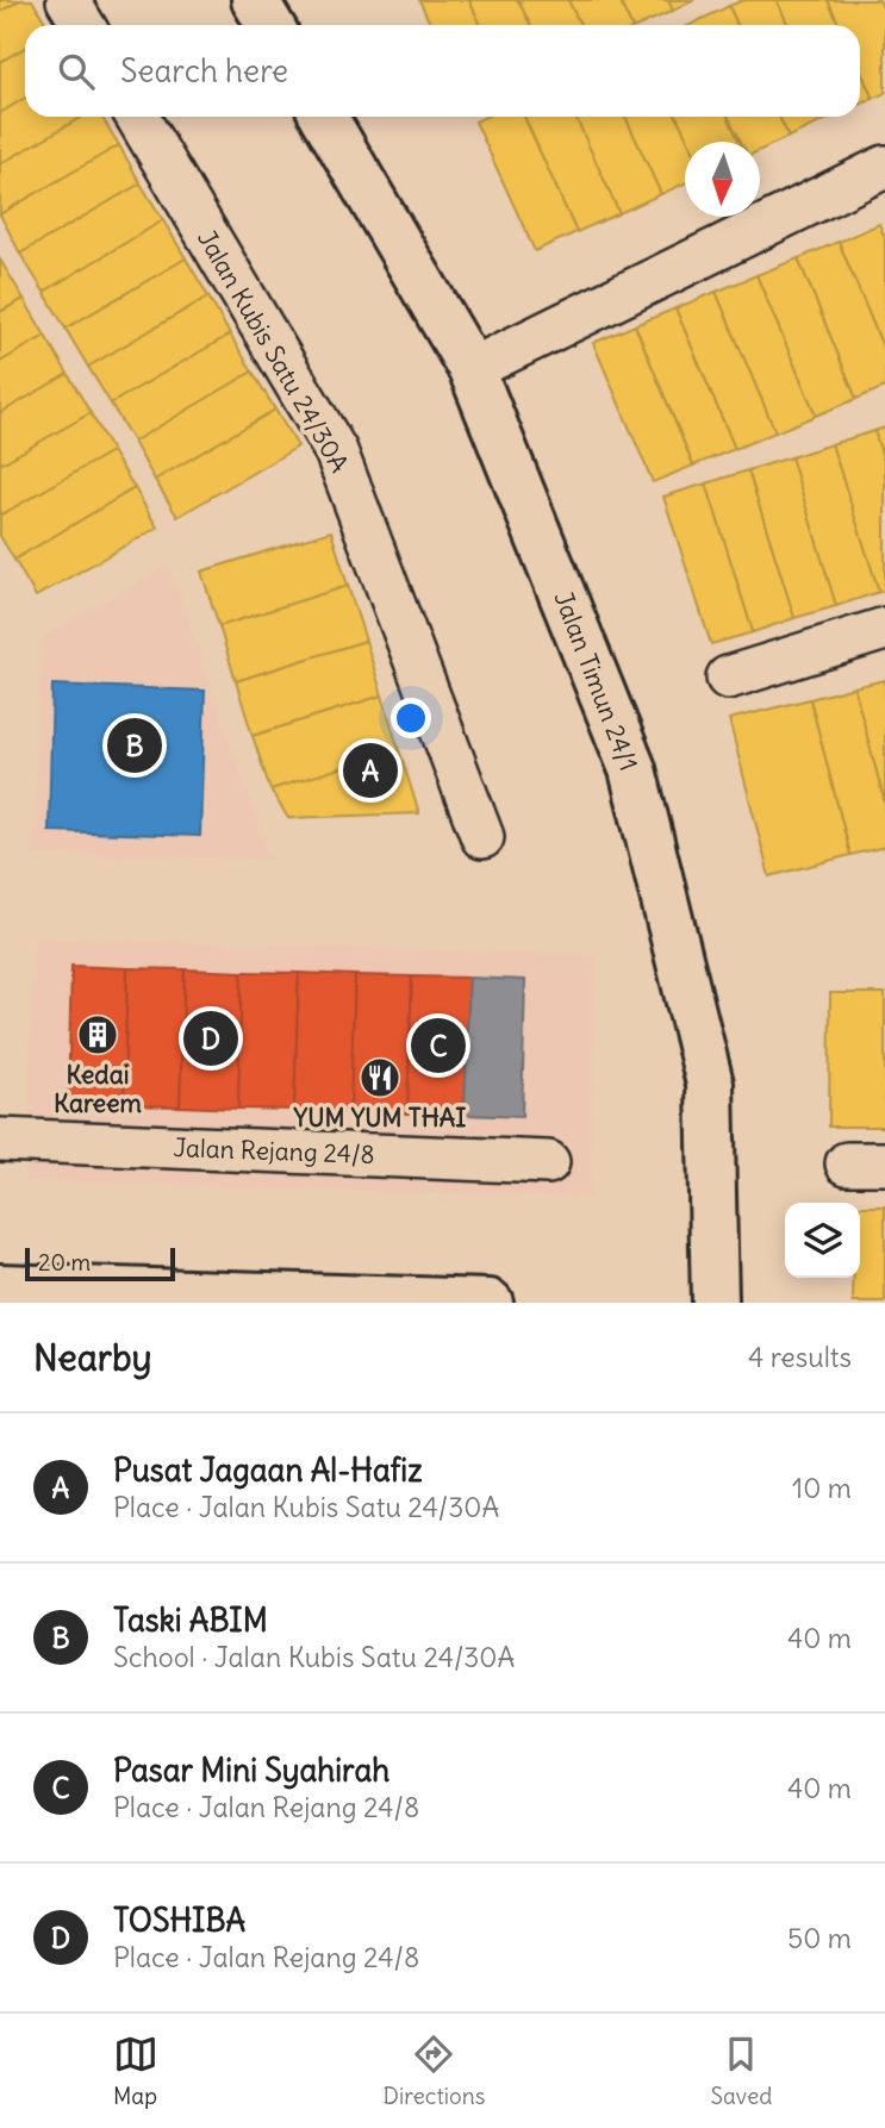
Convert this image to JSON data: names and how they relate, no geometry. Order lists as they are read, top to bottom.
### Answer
{
  "streets": {
    "street": ["Jalan Kubis Satu 24/30A", "Jalan Timun 24/1", "Jalan Rejang 24/8"]
  },
  "places": {
    "building": ["Kedai Kareem"],
    "restaurant": ["YUM YUM THAI"]
  },
  "scale_bar": "20 m",
  "north": "bottom",
  "page": {
    "search": "Search here",
    "pins": [
      "B",
      "A",
      "D",
      "C"
    ],
    "scale": "20 m",
    "heading": ["Nearby", "4 results"],
    "list": [
      {
        "mark": "A",
        "name": "Pusat Jagaan Al-Hafiz",
        "note": "Place · Jalan Kubis Satu 24/30A",
        "value": "10 m"
      },
      {
        "mark": "B",
        "name": "Taski ABIM",
        "note": "School · Jalan Kubis Satu 24/30A",
        "value": "40 m"
      },
      {
        "mark": "C",
        "name": "Pasar Mini Syahirah",
        "note": "Place · Jalan Rejang 24/8",
        "value": "40 m"
      },
      {
        "mark": "D",
        "name": "TOSHIBA",
        "note": "Place · Jalan Rejang 24/8",
        "value": "50 m"
      }
    ],
    "nav": ["Map", "Directions", "Saved"]
  }
}
